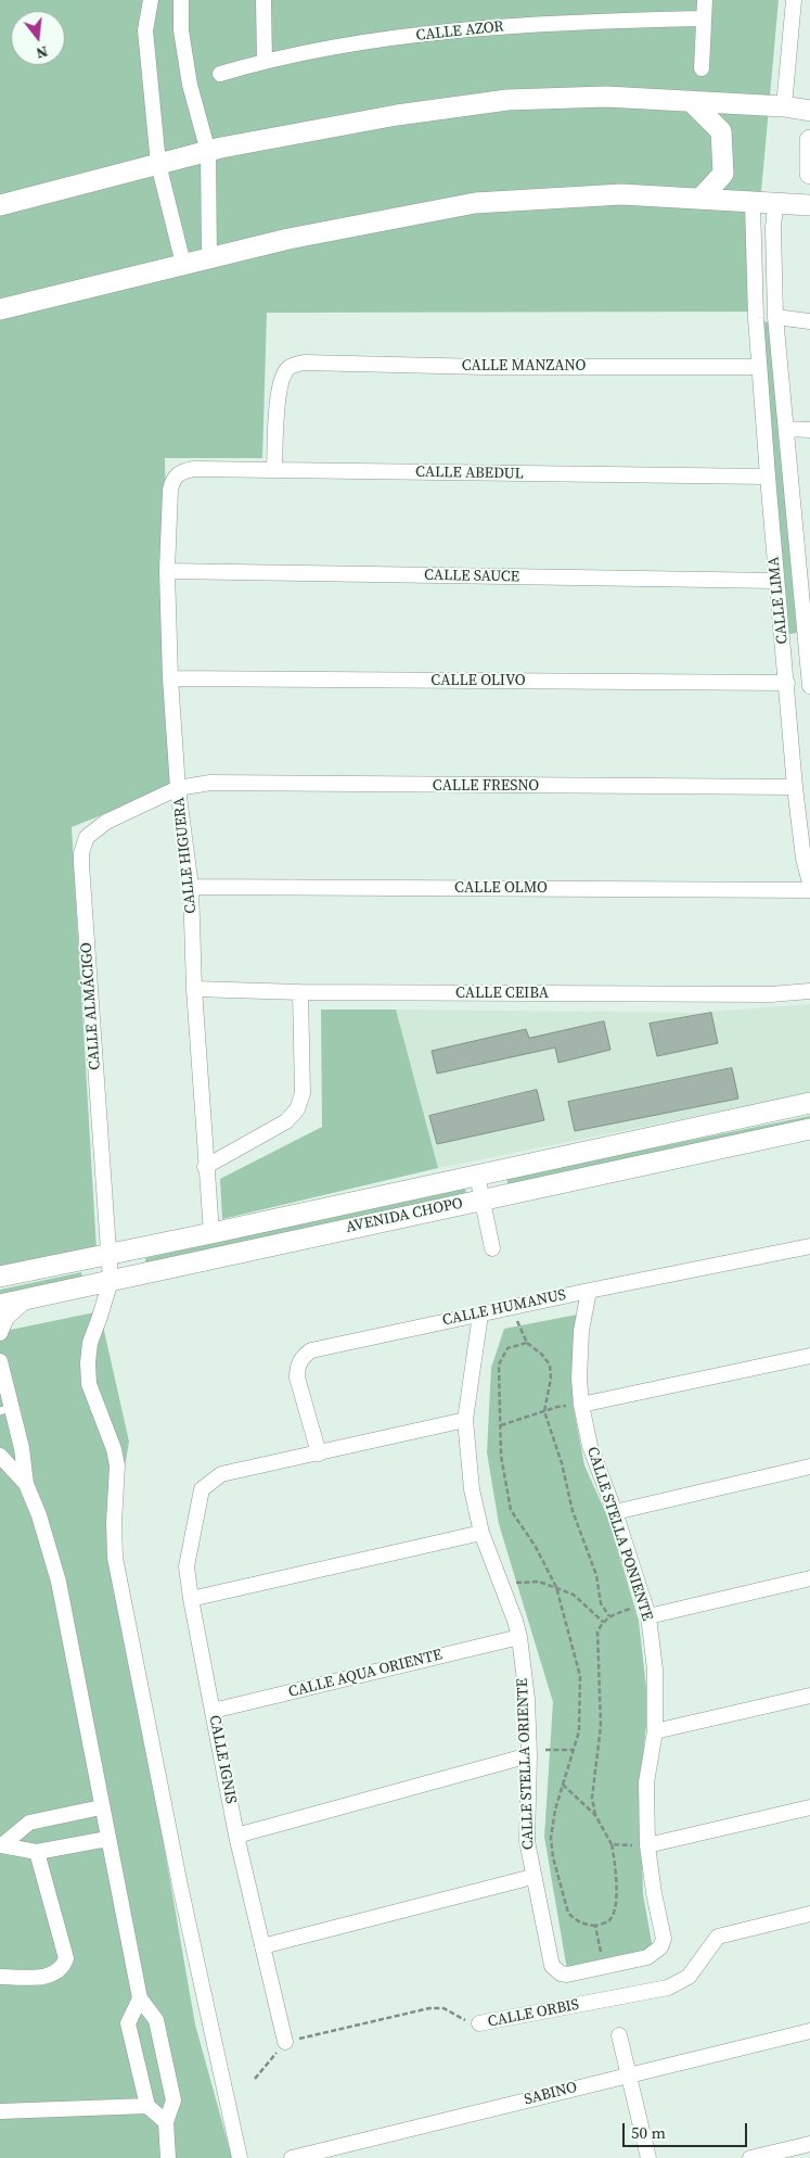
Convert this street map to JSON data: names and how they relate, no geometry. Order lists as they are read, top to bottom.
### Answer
{
  "streets": {
    "street": [
      "CALLE AZOR",
      "CALLE MANZANO",
      "CALLE ABEDUL",
      "CALLE SAUCE",
      "CALLE LIMA",
      "CALLE OLIVO",
      "CALLE FRESNO",
      "CALLE HIGUERA",
      "CALLE OLMO",
      "CALLE CEIBA",
      "CALLE ALMÁCIGO",
      "AVENIDA CHOPO",
      "CALLE HUMANUS",
      "CALLE STELLA PONIENTE",
      "CALLE AQUA ORIENTE",
      "CALLE IGNIS",
      "CALLE STELLA ORIENTE",
      "CALLE ORBIS",
      "SABINO"
    ]
  },
  "crossings": [
    ["CALLE MANZANO", "CALLE ABEDUL"],
    ["CALLE MANZANO", "CALLE LIMA"],
    ["CALLE ABEDUL", "CALLE LIMA"],
    ["CALLE ABEDUL", "CALLE HIGUERA"],
    ["CALLE SAUCE", "CALLE LIMA"],
    ["CALLE SAUCE", "CALLE HIGUERA"],
    ["CALLE LIMA", "CALLE OLIVO"],
    ["CALLE LIMA", "CALLE FRESNO"],
    ["CALLE OLIVO", "CALLE HIGUERA"],
    ["CALLE FRESNO", "CALLE HIGUERA"],
    ["CALLE FRESNO", "CALLE ALMÁCIGO"],
    ["CALLE HIGUERA", "CALLE OLMO"],
    ["CALLE HIGUERA", "CALLE CEIBA"],
    ["CALLE HIGUERA", "CALLE ALMÁCIGO"],
    ["CALLE HIGUERA", "AVENIDA CHOPO"],
    ["CALLE ALMÁCIGO", "AVENIDA CHOPO"],
    ["CALLE HUMANUS", "CALLE STELLA PONIENTE"],
    ["CALLE HUMANUS", "CALLE IGNIS"],
    ["CALLE HUMANUS", "CALLE STELLA ORIENTE"],
    ["CALLE STELLA PONIENTE", "CALLE STELLA ORIENTE"],
    ["CALLE AQUA ORIENTE", "CALLE IGNIS"],
    ["CALLE AQUA ORIENTE", "CALLE STELLA ORIENTE"],
    ["CALLE IGNIS", "CALLE ORBIS"]
  ],
  "scale_bar": "50 m",
  "north": "bottom"
}
